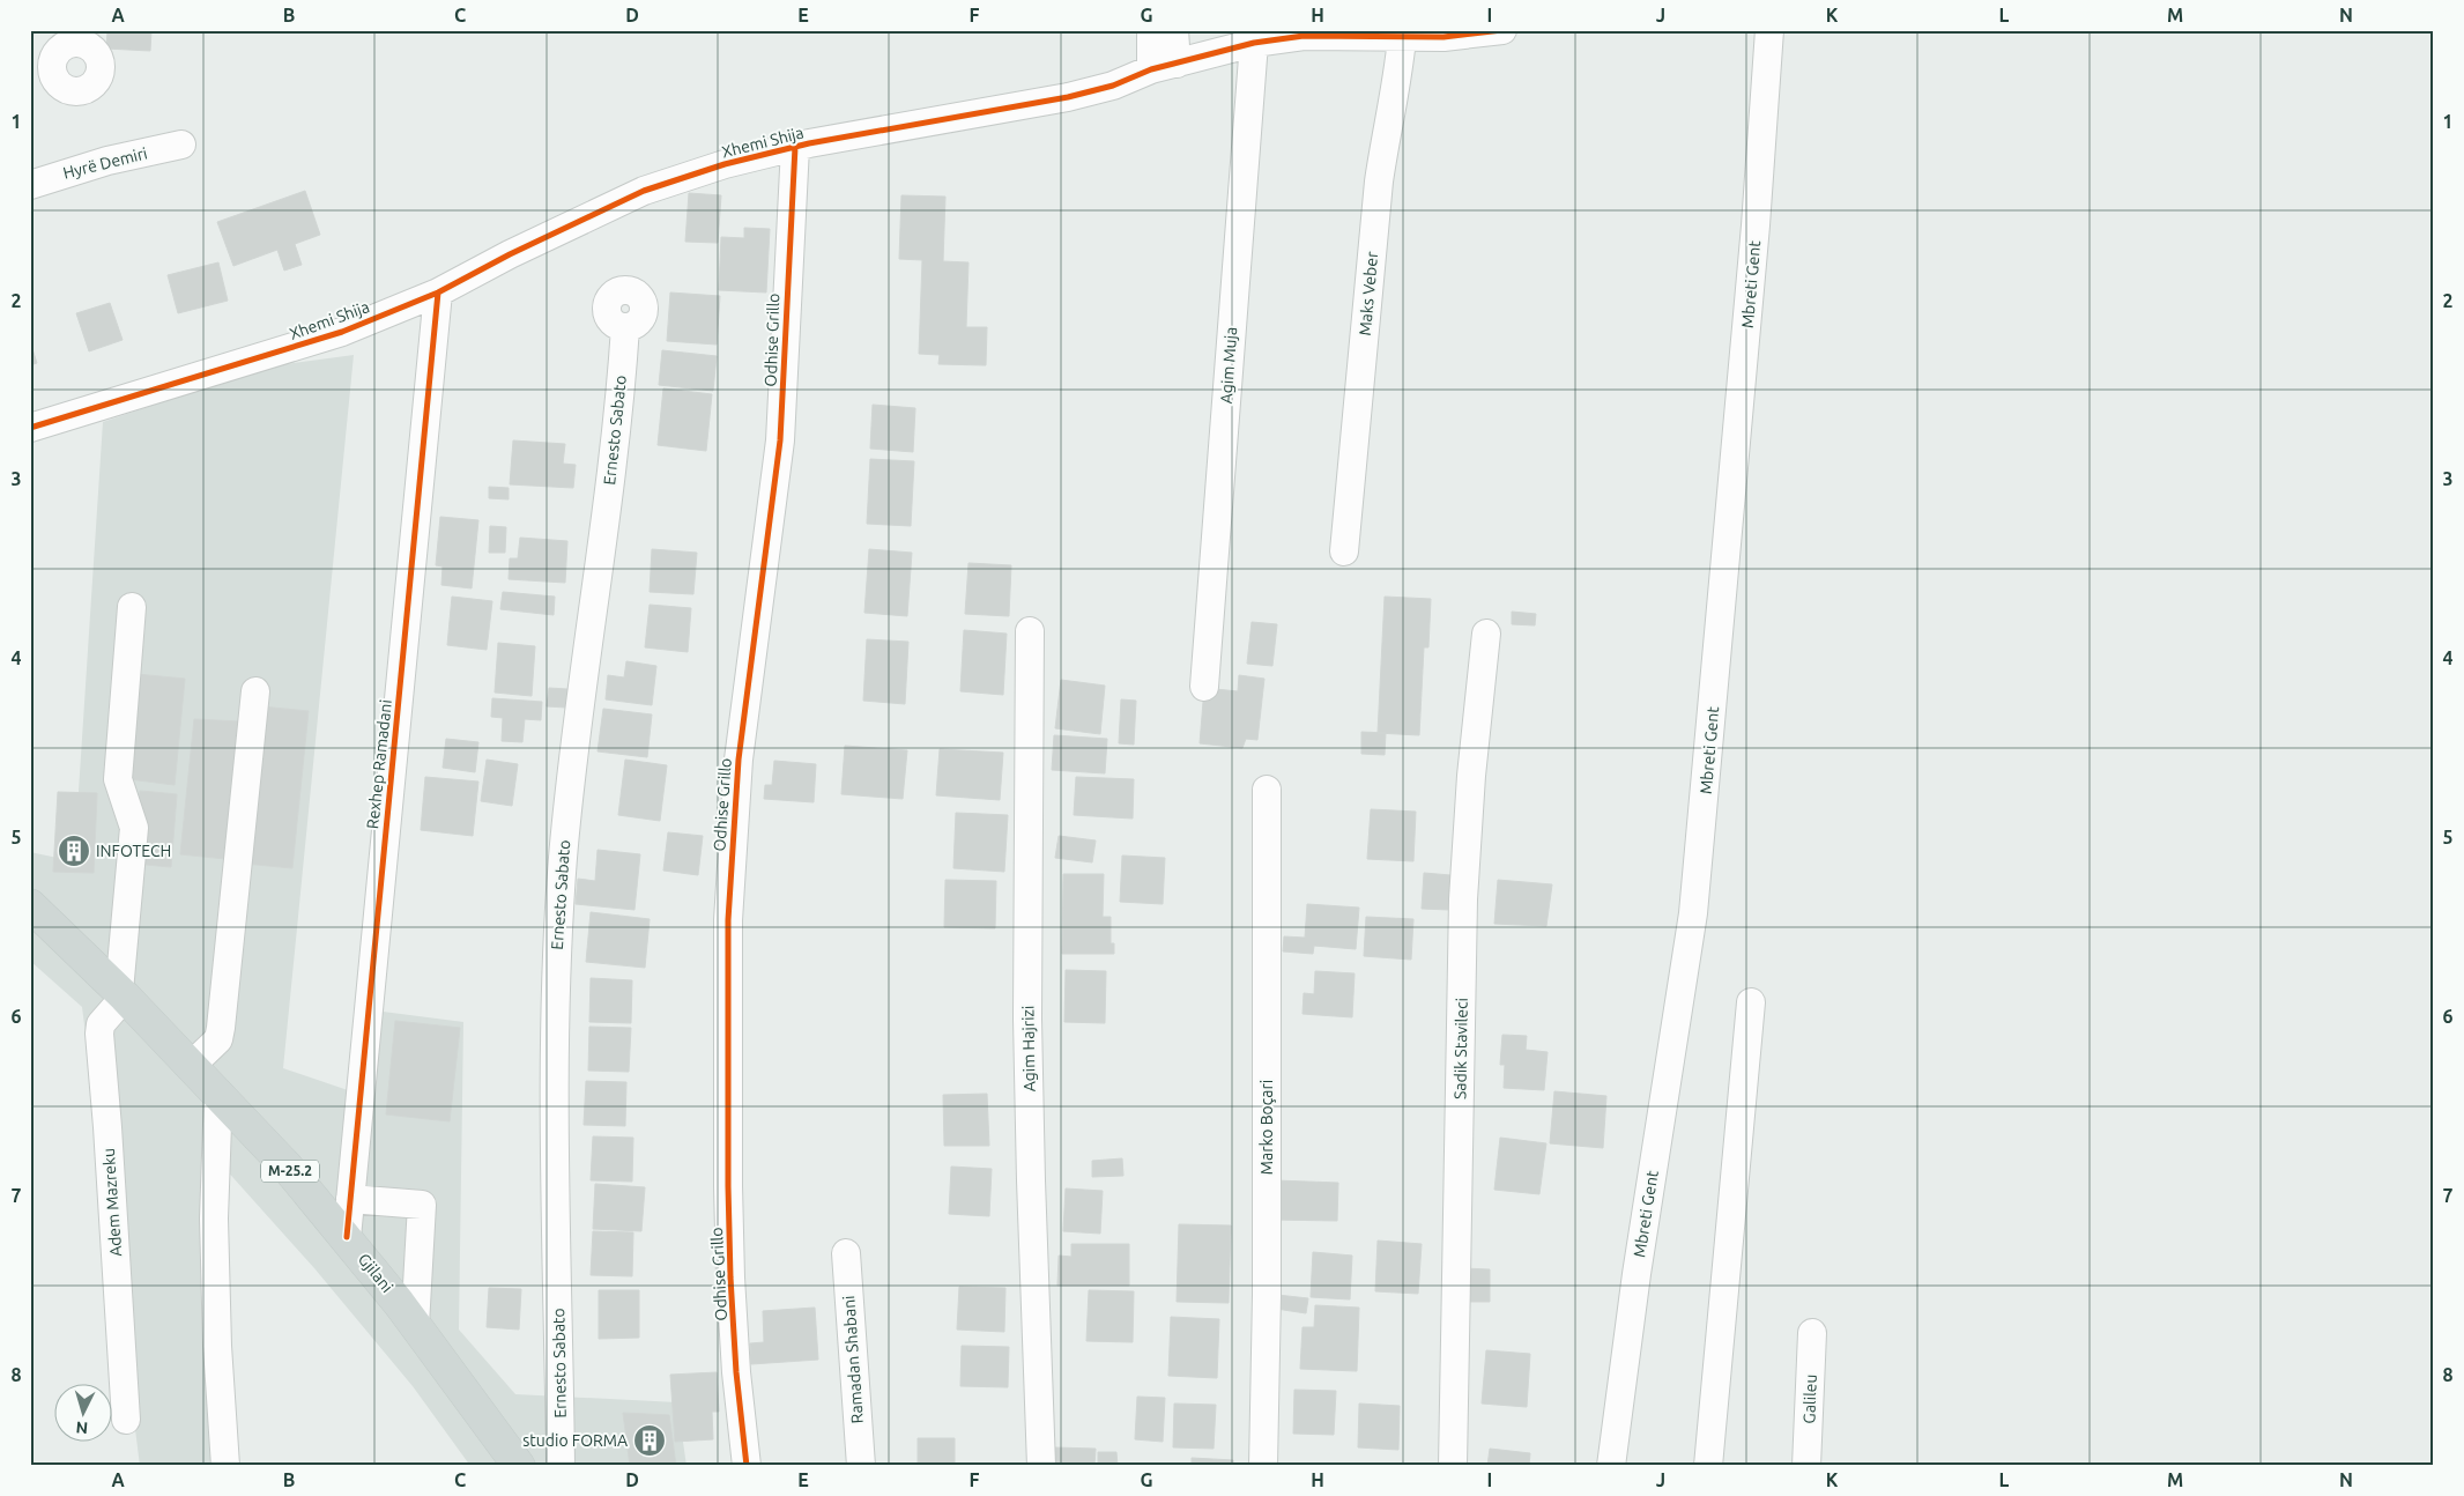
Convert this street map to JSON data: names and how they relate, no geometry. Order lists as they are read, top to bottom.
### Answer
{
  "streets": {
    "main road": ["M-25.2", "Gjilani"],
    "street": [
      "Xhemi Shija",
      "Hyrë Demiri",
      "Mbreti Gent",
      "Maks Veber",
      "Odhise Grillo",
      "Agim Muja",
      "Ernesto Sabato",
      "Rexhep Ramadani",
      "Agim Hajrizi",
      "Sadik Stavileci",
      "Marko Boçari",
      "Adem Mazreku",
      "Ramadan Shabani",
      "Galileu"
    ]
  },
  "crossings": [
    ["Xhemi Shija", "Maks Veber"],
    ["Xhemi Shija", "Odhise Grillo"],
    ["Xhemi Shija", "Agim Muja"],
    ["Xhemi Shija", "Rexhep Ramadani"],
    ["Rexhep Ramadani", "Gjilani"],
    ["Adem Mazreku", "Gjilani"]
  ],
  "places": {
    "building": ["INFOTECH", "studio FORMA"]
  },
  "north": "bottom",
  "grid": {
    "columns": [
      "A",
      "B",
      "C",
      "D",
      "E",
      "F",
      "G",
      "H",
      "I",
      "J",
      "K",
      "L",
      "M",
      "N"
    ],
    "rows": [
      "1",
      "2",
      "3",
      "4",
      "5",
      "6",
      "7",
      "8"
    ]
  }
}
